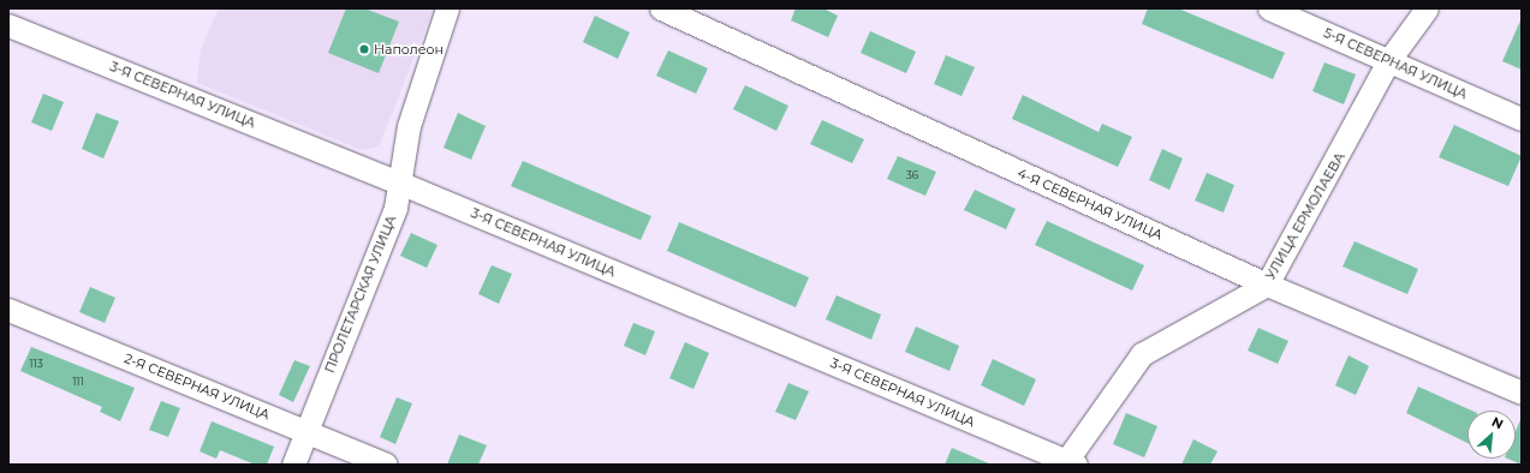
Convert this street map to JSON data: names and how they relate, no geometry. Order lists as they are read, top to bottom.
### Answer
{
  "streets": {
    "street": [
      "5-Я СЕВЕРНАЯ УЛИЦА",
      "3-Я СЕВЕРНАЯ УЛИЦА",
      "4-Я СЕВЕРНАЯ УЛИЦА",
      "УЛИЦА ЕРМОЛАЕВА",
      "ПРОЛЕТАРСКАЯ УЛИЦА",
      "2-Я СЕВЕРНАЯ УЛИЦА"
    ]
  },
  "crossings": [
    ["5-Я СЕВЕРНАЯ УЛИЦА", "УЛИЦА ЕРМОЛАЕВА"],
    ["3-Я СЕВЕРНАЯ УЛИЦА", "УЛИЦА ЕРМОЛАЕВА"],
    ["3-Я СЕВЕРНАЯ УЛИЦА", "ПРОЛЕТАРСКАЯ УЛИЦА"],
    ["4-Я СЕВЕРНАЯ УЛИЦА", "УЛИЦА ЕРМОЛАЕВА"],
    ["ПРОЛЕТАРСКАЯ УЛИЦА", "2-Я СЕВЕРНАЯ УЛИЦА"]
  ],
  "places": ["Наполеон"],
  "house_numbers": ["36", "113", "111"],
  "north": "top right"
}
